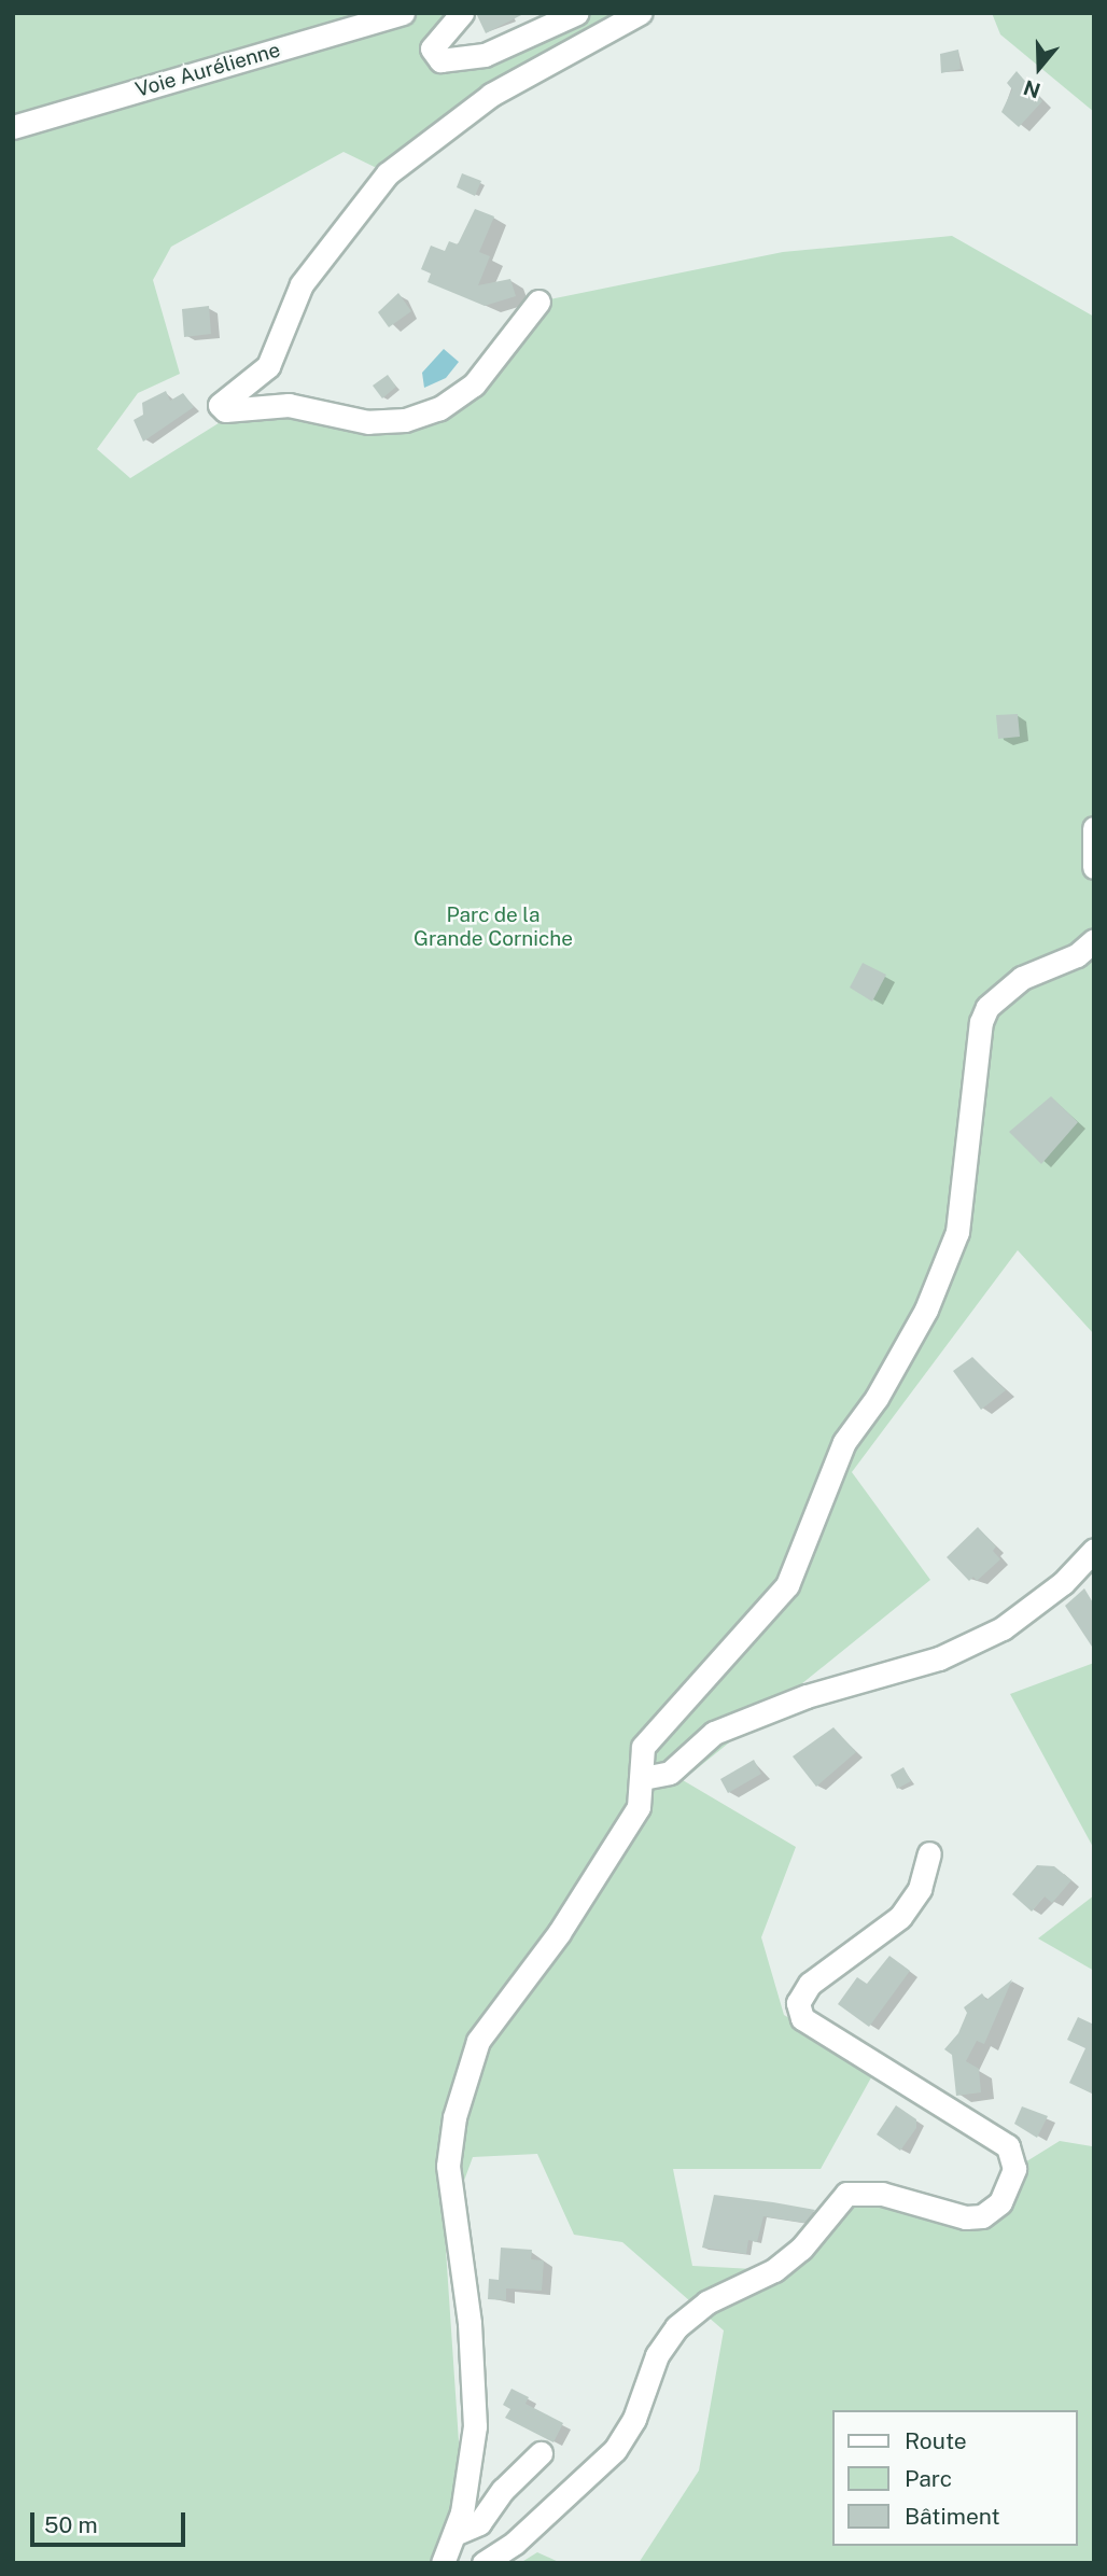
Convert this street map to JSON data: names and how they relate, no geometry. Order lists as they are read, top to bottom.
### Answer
{
  "streets": {
    "street": ["Voie Aurélienne"]
  },
  "parks": ["Parc de la Grande Corniche"],
  "legend": ["Route", "Parc", "Bâtiment"],
  "scale_bar": "50 m",
  "north": "bottom"
}
